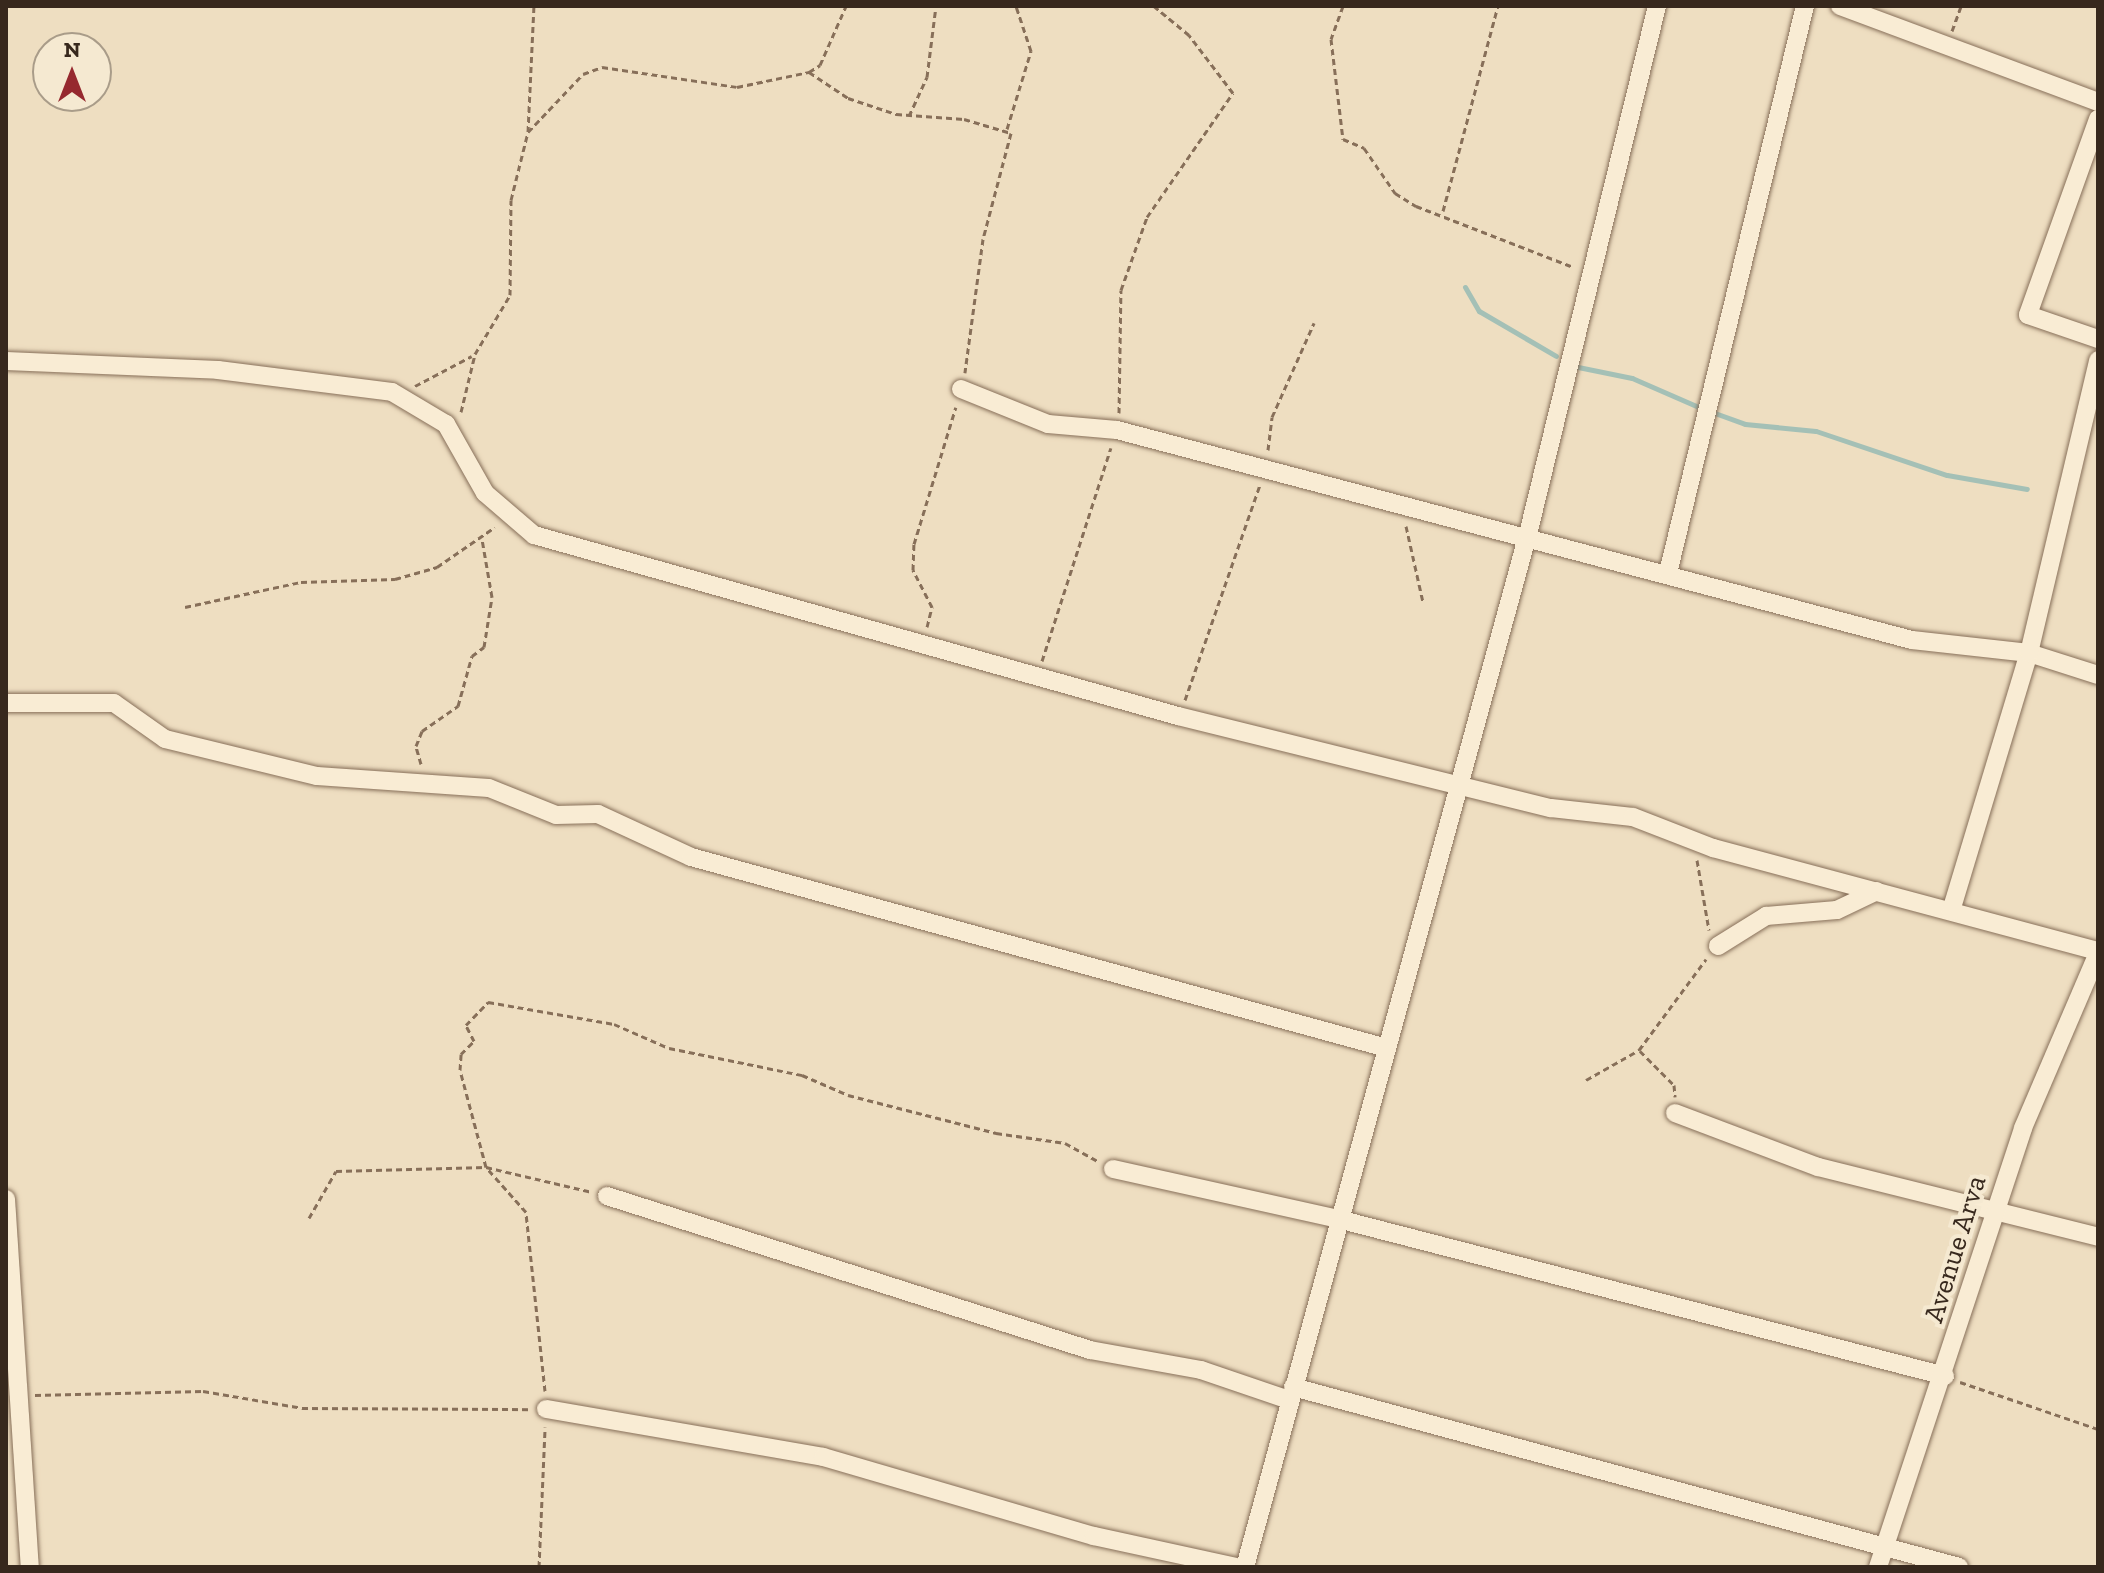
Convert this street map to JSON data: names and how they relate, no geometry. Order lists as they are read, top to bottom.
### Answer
{
  "streets": {
    "street": ["Avenue Arva"]
  },
  "north": "top"
}
